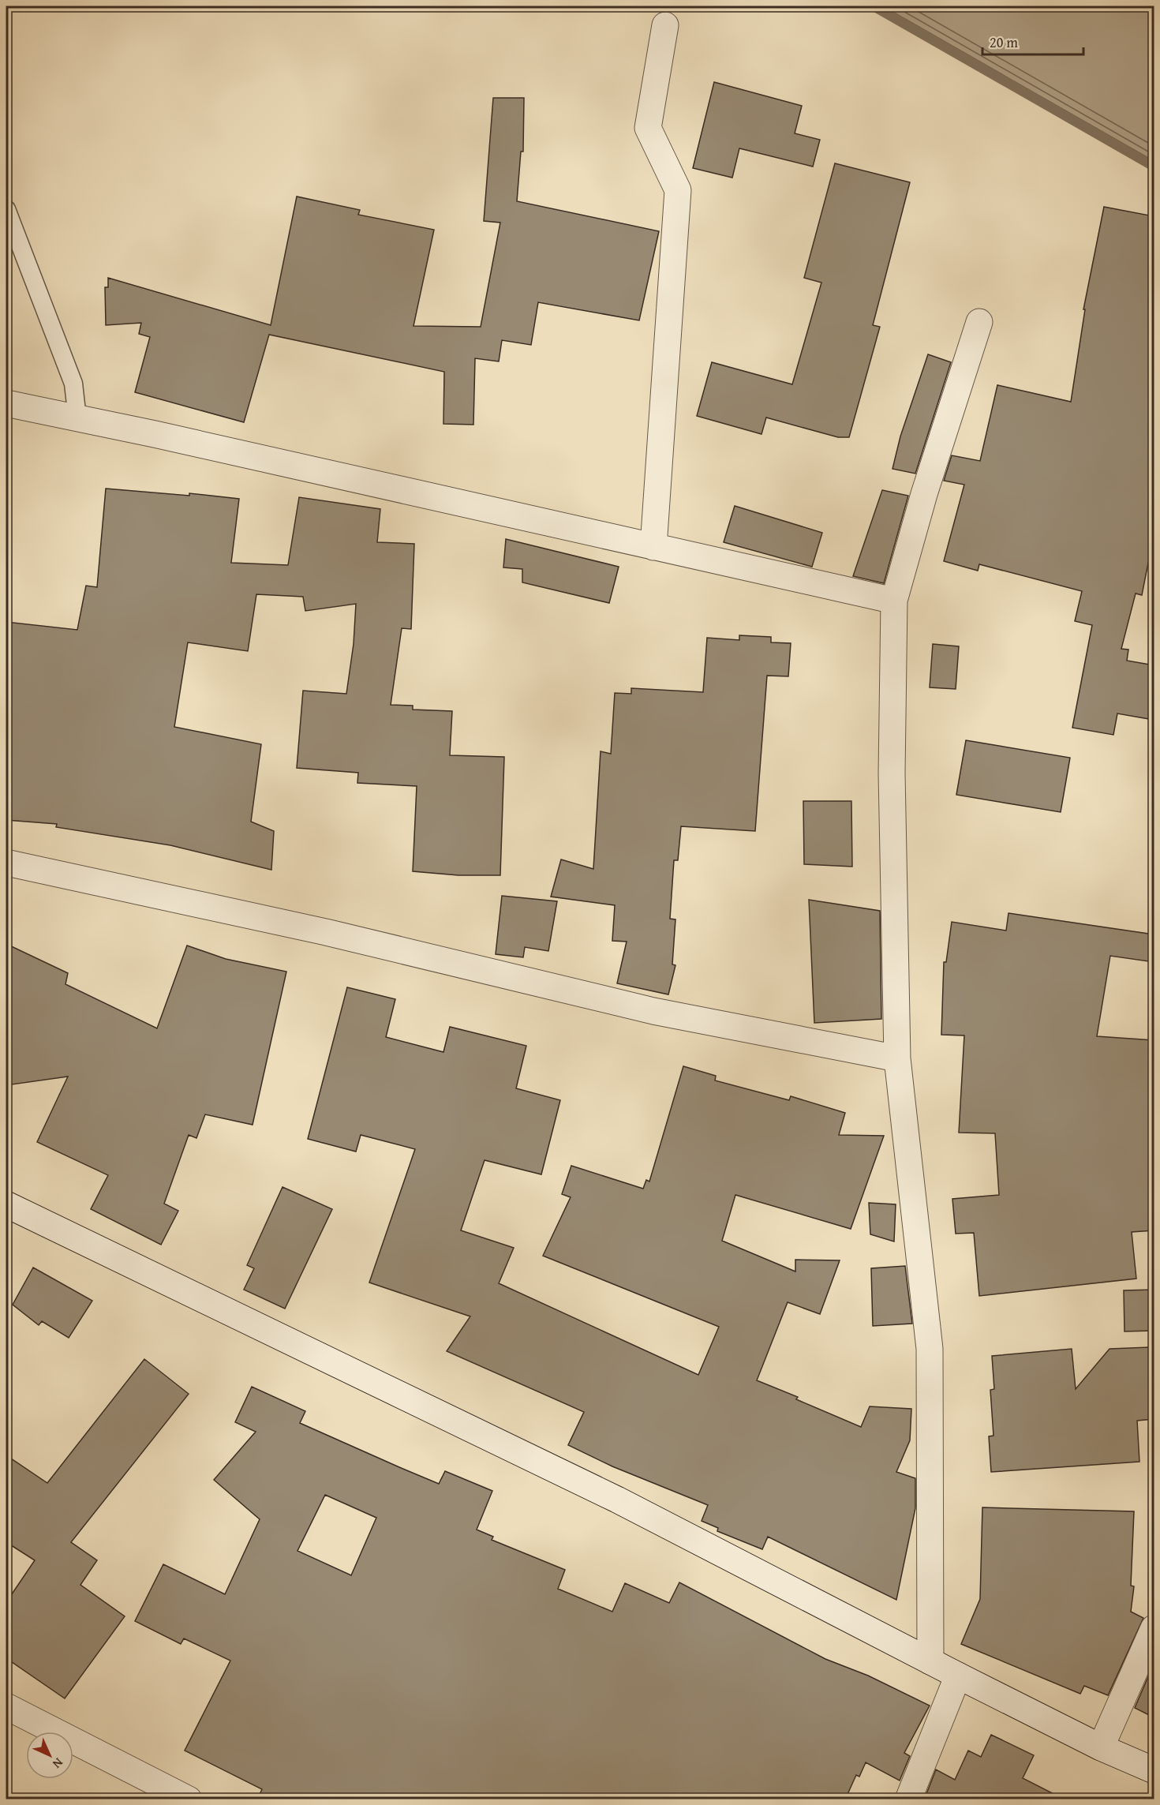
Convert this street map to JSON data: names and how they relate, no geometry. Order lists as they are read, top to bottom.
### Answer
{
  "scale_bar": "20 m",
  "north": "bottom right"
}
